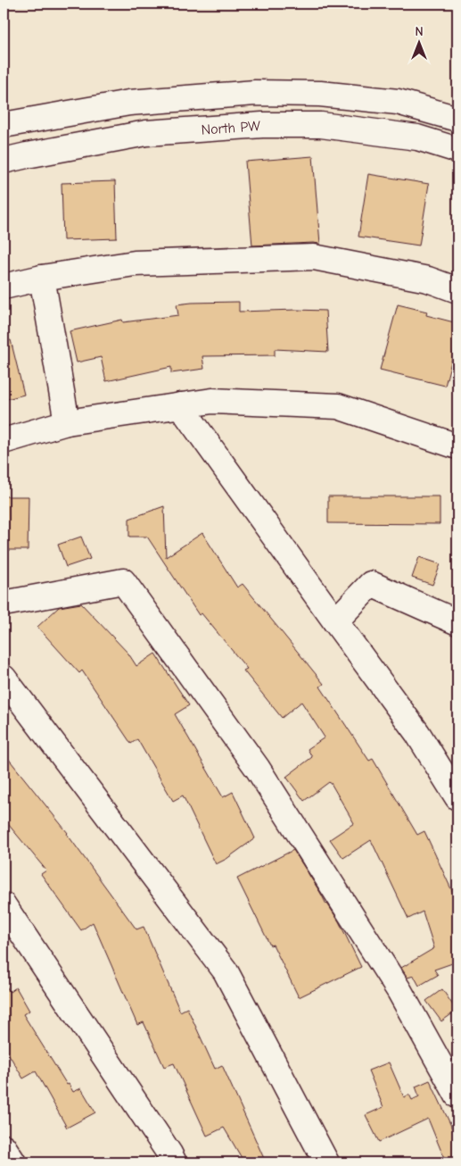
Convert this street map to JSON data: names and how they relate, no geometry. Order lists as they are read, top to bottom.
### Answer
{
  "streets": {
    "street": ["North PW"]
  },
  "north": "top"
}
